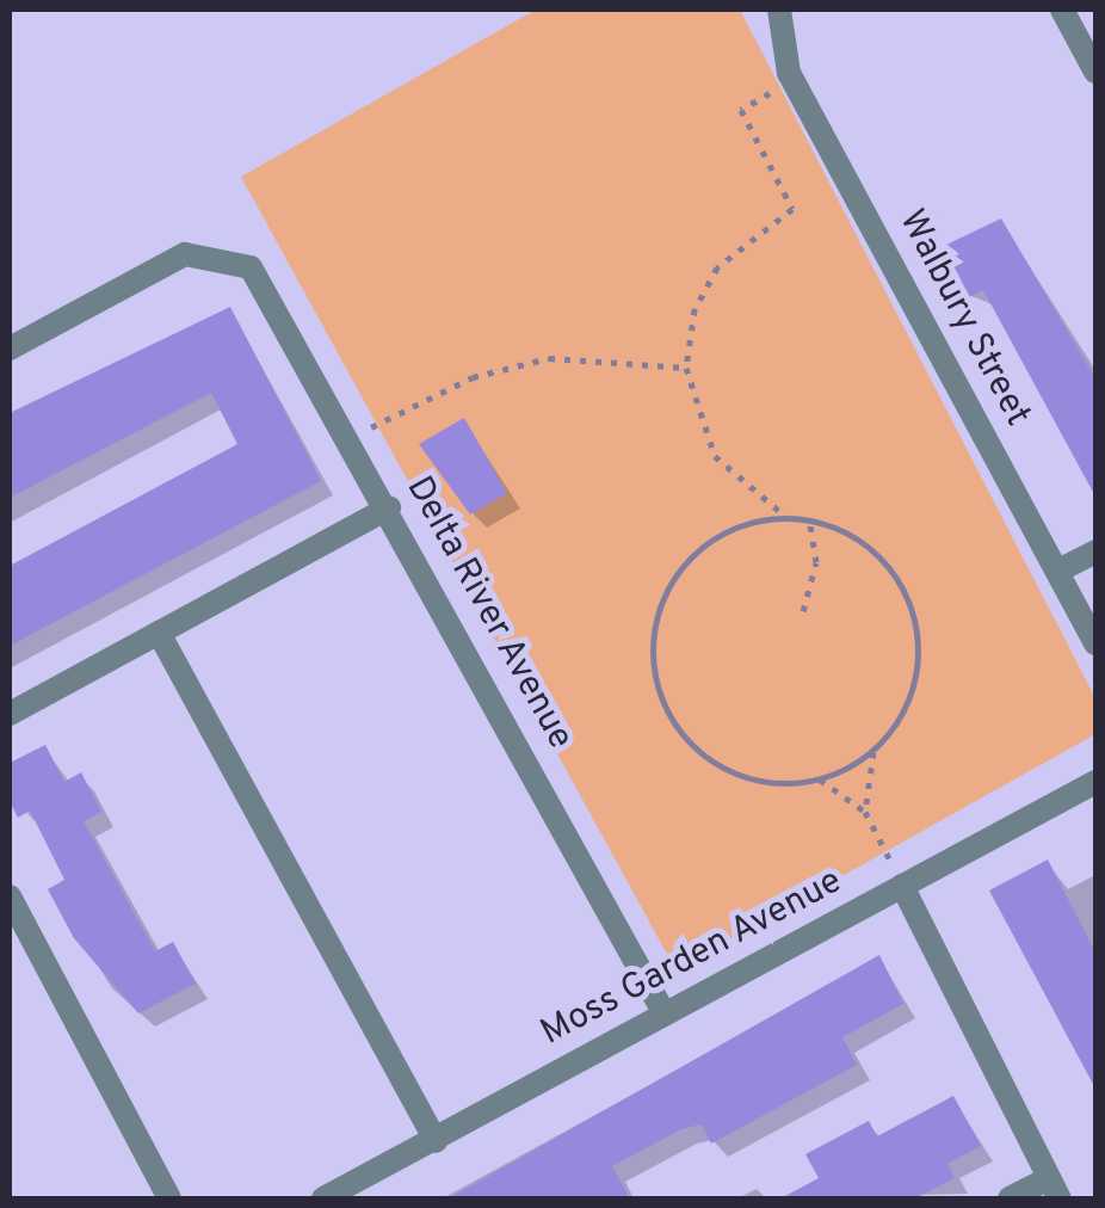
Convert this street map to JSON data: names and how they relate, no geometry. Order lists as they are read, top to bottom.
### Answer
{
  "streets": {
    "street": ["Walbury Street", "Delta River Avenue", "Moss Garden Avenue"]
  },
  "crossings": [
    ["Delta River Avenue", "Moss Garden Avenue"]
  ]
}
